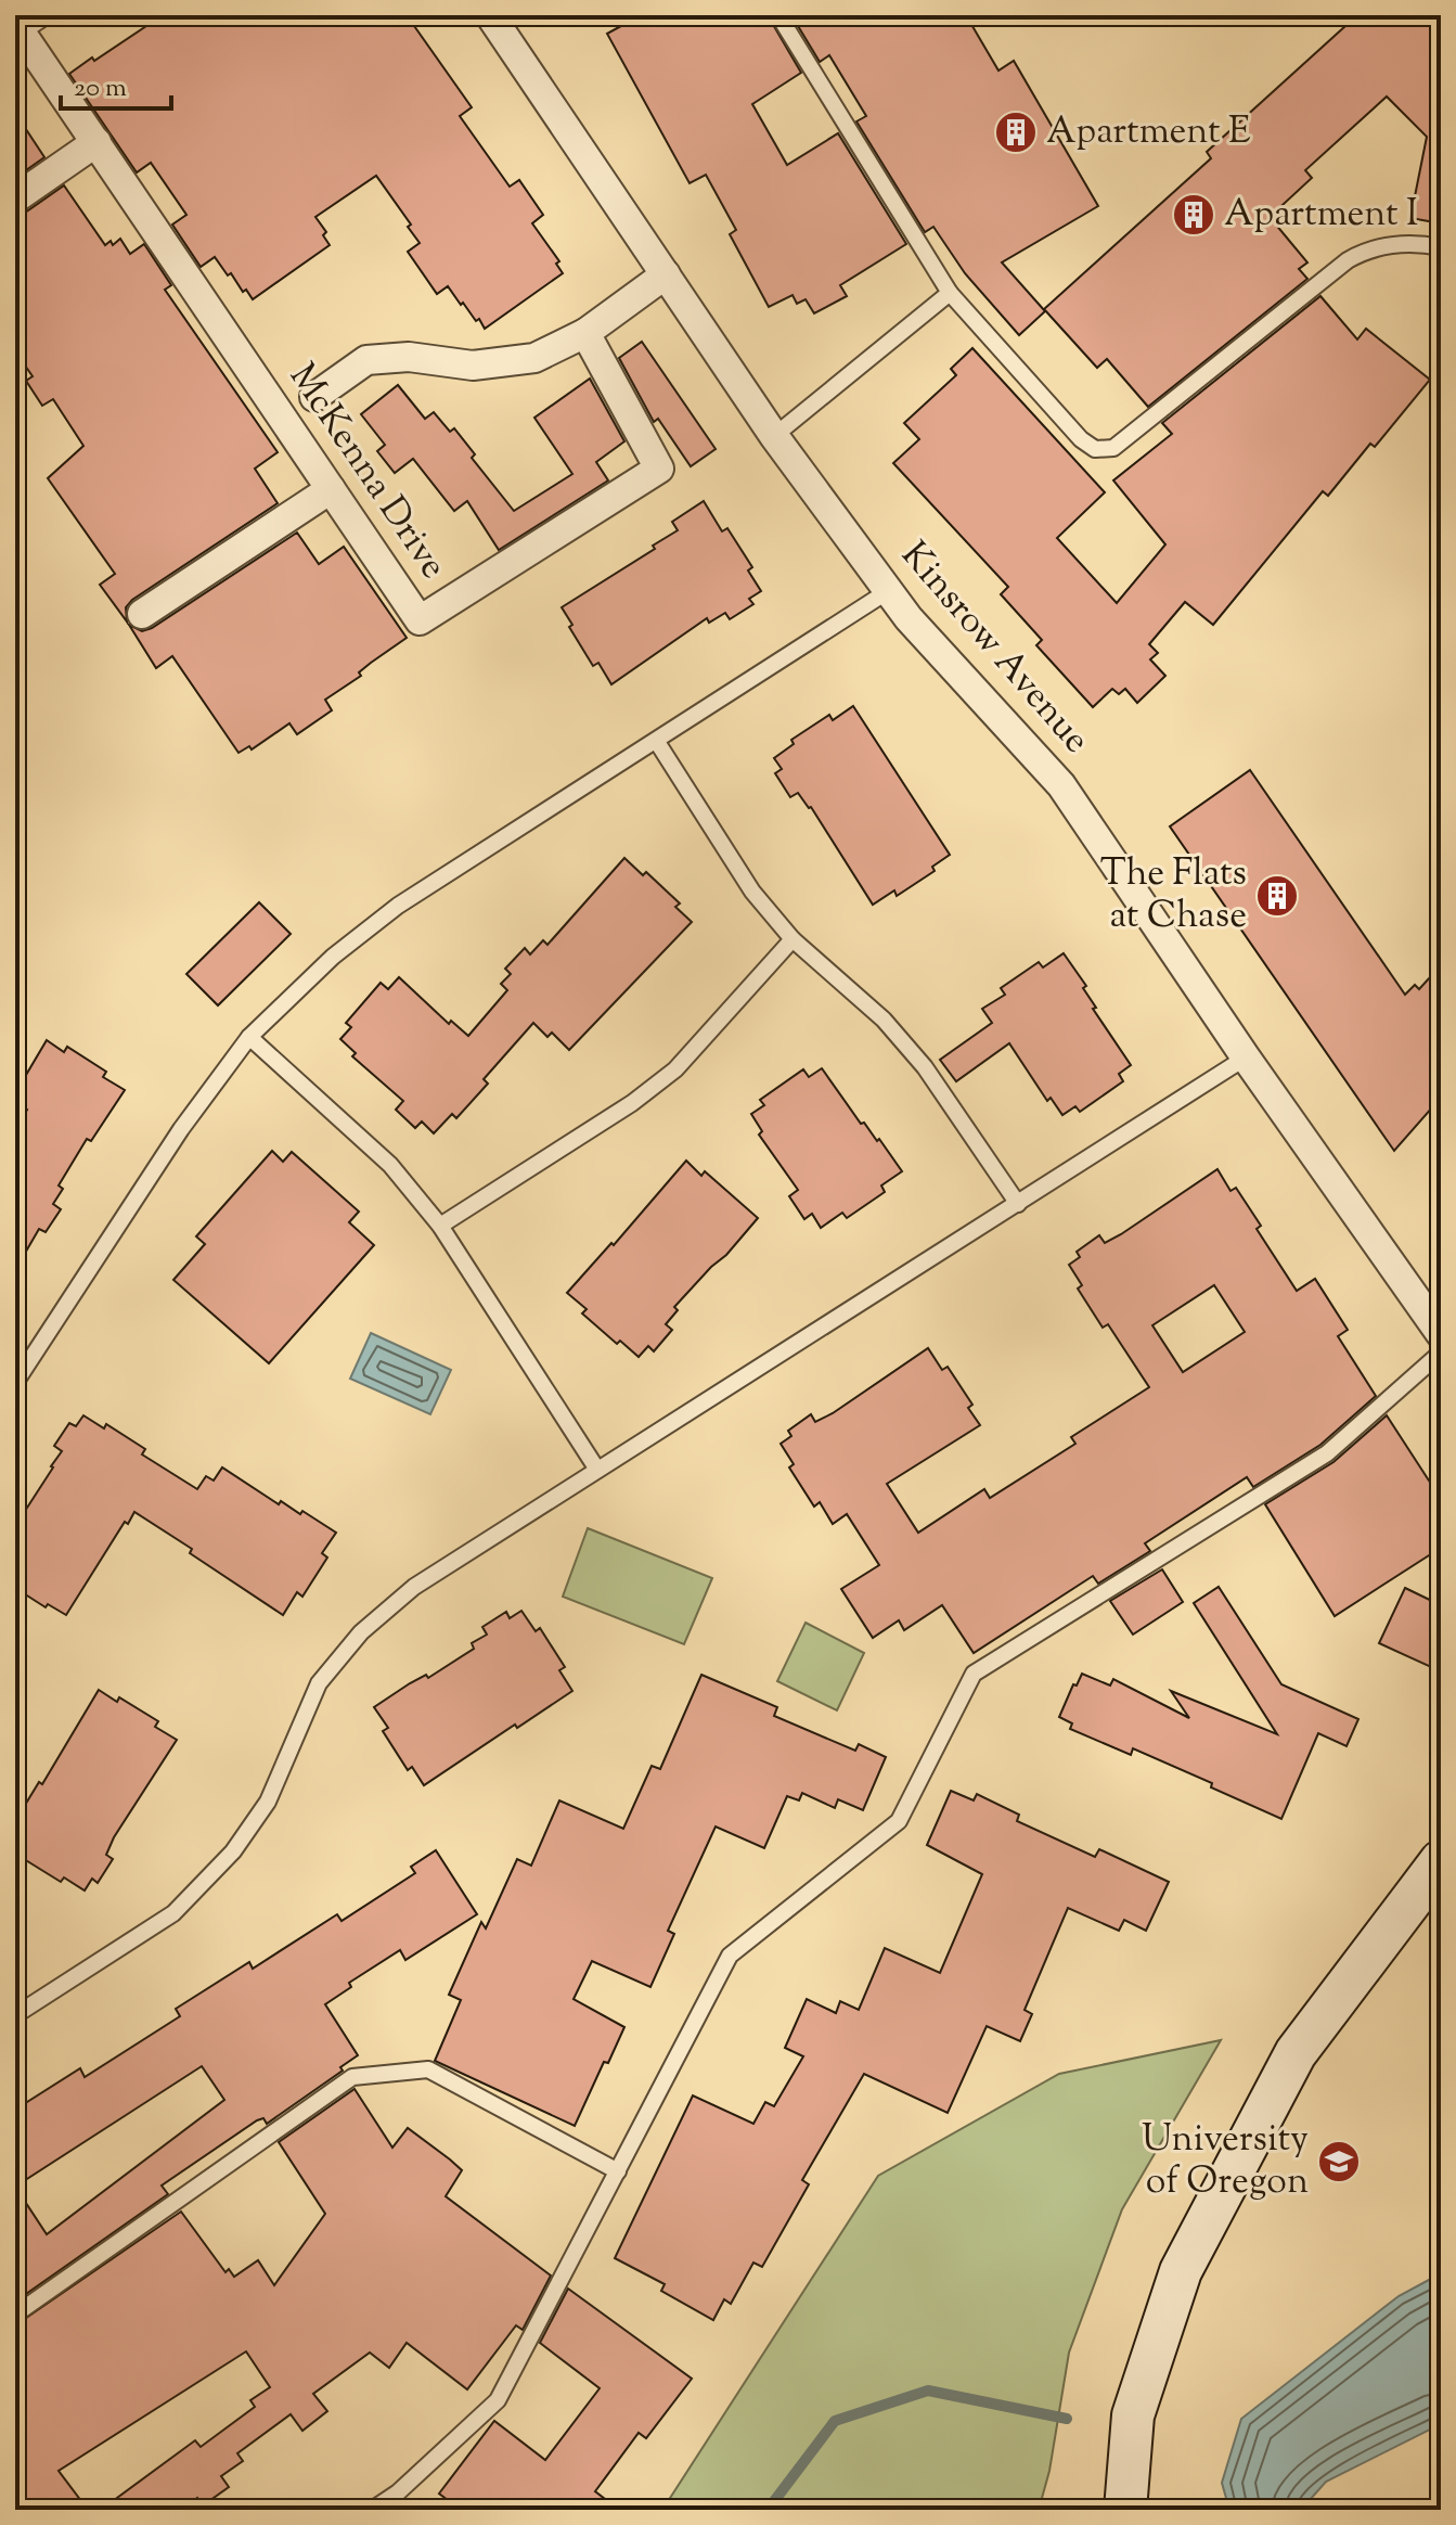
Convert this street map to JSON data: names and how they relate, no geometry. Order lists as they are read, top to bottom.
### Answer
{
  "streets": {
    "street": ["McKenna Drive", "Kinsrow Avenue"]
  },
  "places": {
    "building": ["Apartment E", "Apartment I", "The Flats at Chase"],
    "school or university": ["University of Oregon"]
  },
  "scale_bar": "20 m"
}
